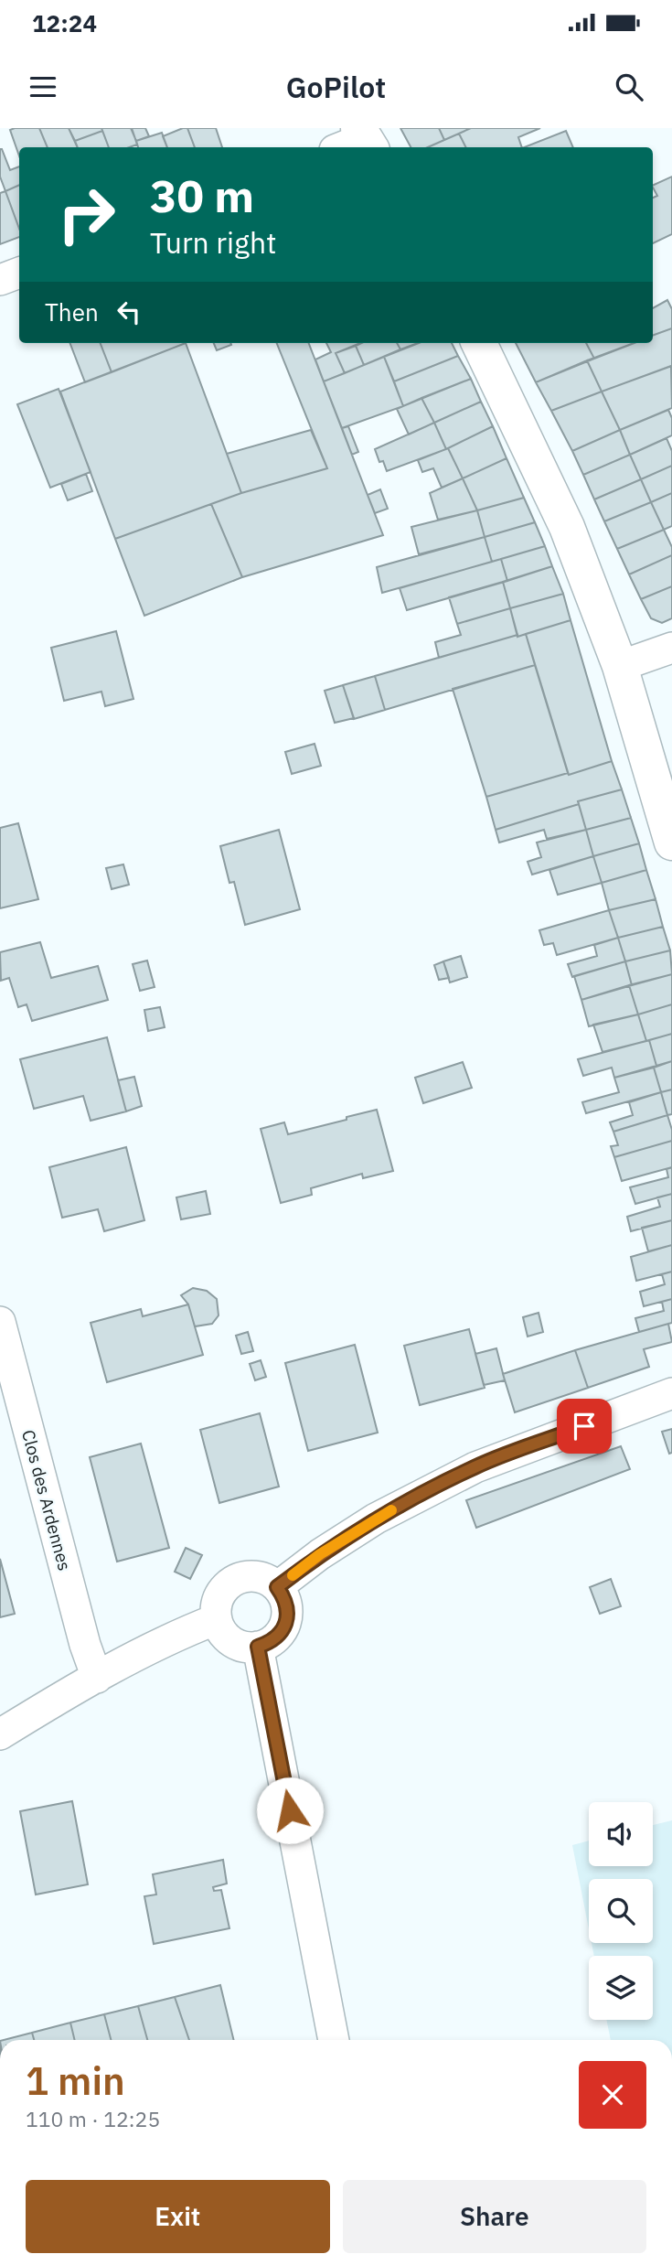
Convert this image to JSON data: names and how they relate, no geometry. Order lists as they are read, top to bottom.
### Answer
{
  "streets": {
    "street": ["Clos des Ardennes"]
  },
  "page": {
    "status": "12:24",
    "header": "GoPilot",
    "turn": ["30 m", "Turn right"],
    "then": "Then",
    "heading": ["1 min", "110 m · 12:25"],
    "buttons": ["Exit", "Share"]
  }
}
